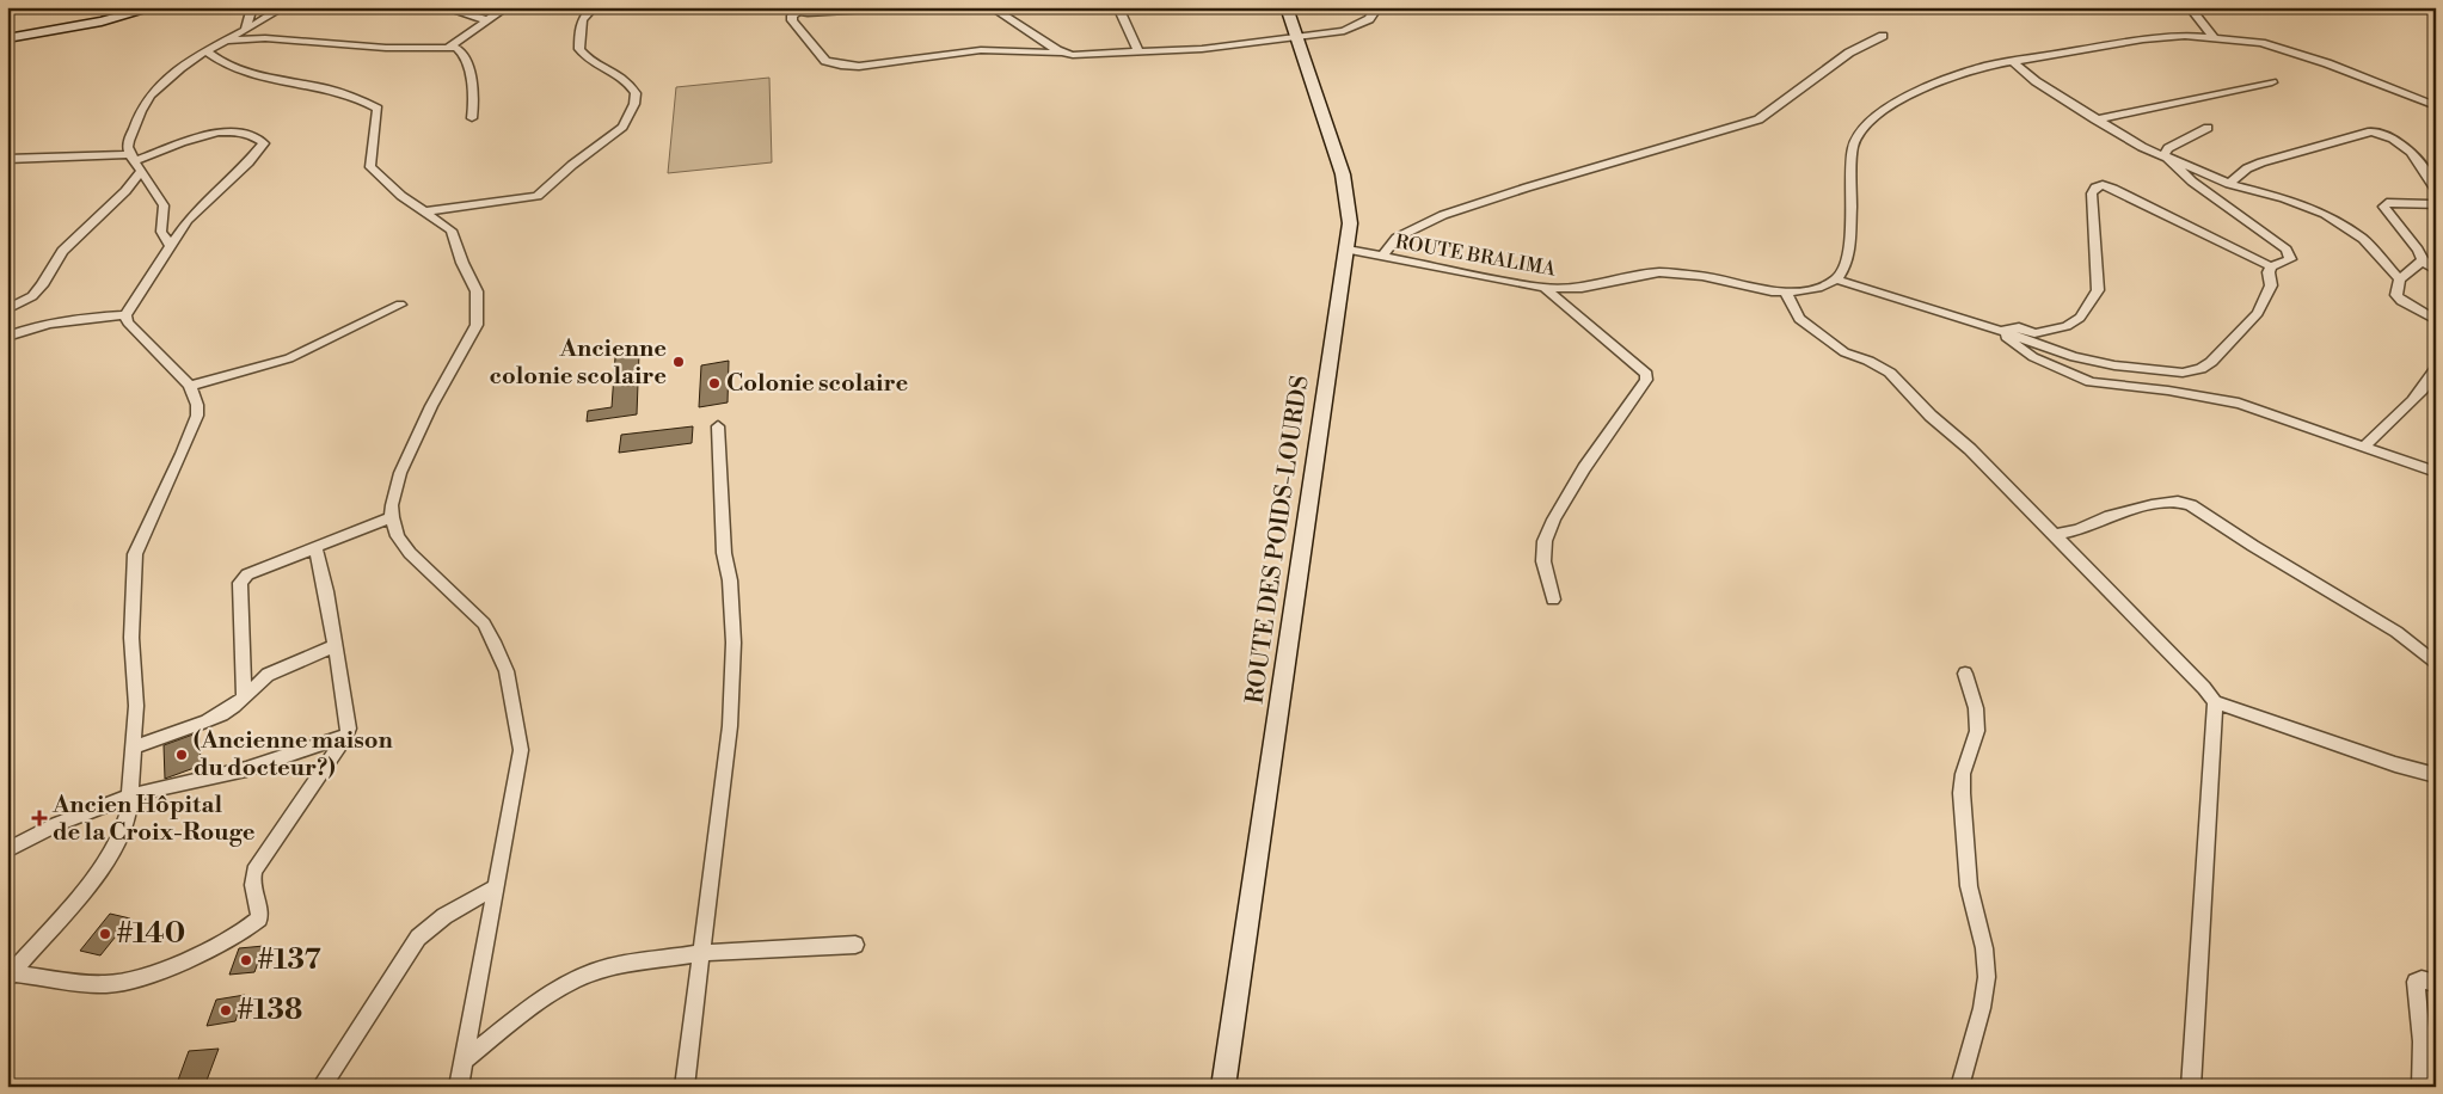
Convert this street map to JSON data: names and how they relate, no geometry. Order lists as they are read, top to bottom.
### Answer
{
  "streets": {
    "street": ["ROUTE BRALIMA", "ROUTE DES POIDS-LOURDS"]
  },
  "crossings": [
    ["ROUTE BRALIMA", "ROUTE DES POIDS-LOURDS"]
  ],
  "places": {
    "other": [
      "Ancienne colonie scolaire",
      "Colonie scolaire",
      "(Ancienne maison du docteur?)",
      "#140",
      "#137",
      "#138"
    ],
    "health": ["Ancien Hôpital de la Croix-Rouge"]
  }
}
